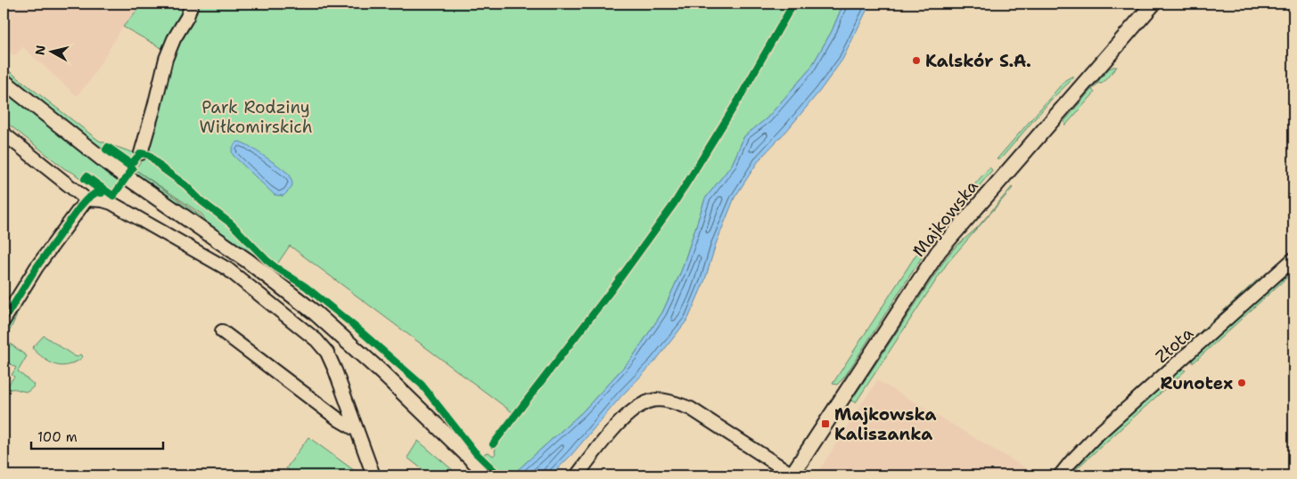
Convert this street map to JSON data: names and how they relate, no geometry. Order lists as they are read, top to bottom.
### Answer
{
  "streets": {
    "main road": ["Majkowska"],
    "street": ["Złota"]
  },
  "parks": ["Park Rodziny Wiłkomirskich"],
  "places": {
    "other": ["Kalskór S.A.", "Runotex"],
    "transit": ["Majkowska Kaliszanka"]
  },
  "scale_bar": "100 m",
  "north": "left"
}
